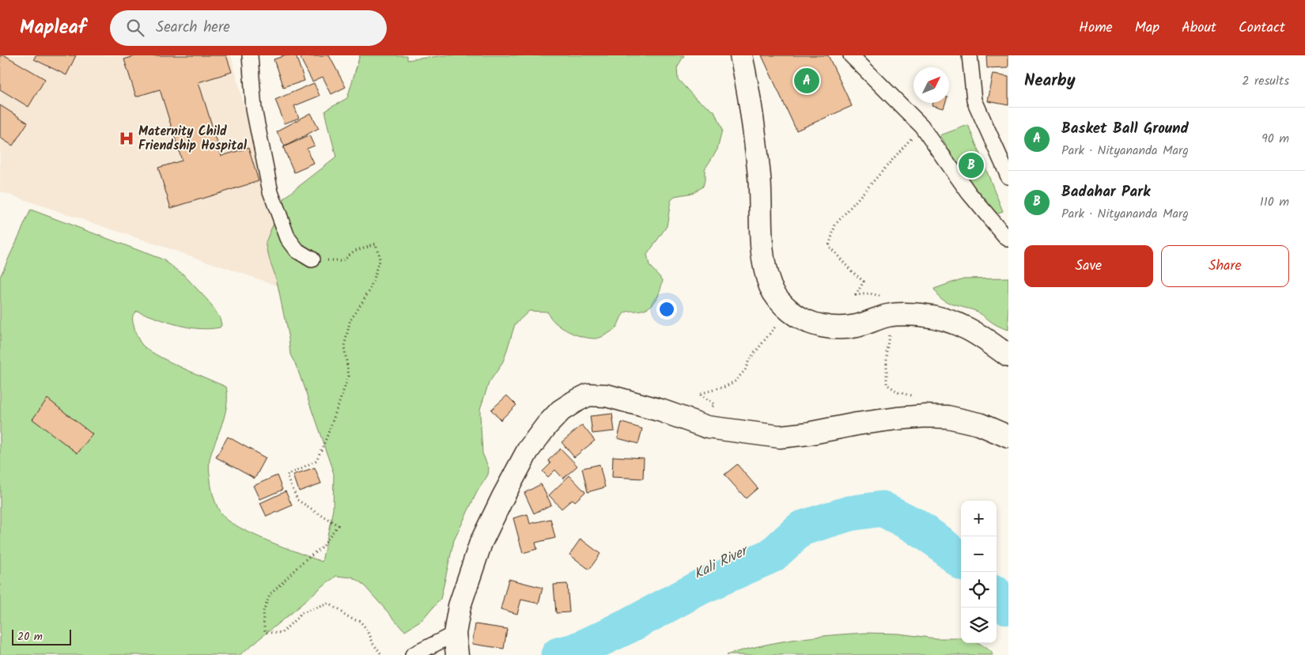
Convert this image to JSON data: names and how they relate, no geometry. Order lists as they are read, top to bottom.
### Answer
{
  "water": ["Kali River"],
  "places": {
    "hospital": ["Maternity Child Friendship Hospital"]
  },
  "scale_bar": "20 m",
  "north": "top right",
  "page": {
    "header": "Mapleaf",
    "search": "Search here",
    "nav": [
      "Home",
      "Map",
      "About",
      "Contact"
    ],
    "heading": ["Nearby", "2 results"],
    "pins": ["A", "B"],
    "list": [
      {
        "mark": "A",
        "name": "Basket Ball Ground",
        "note": "Park · Nityananda Marg",
        "value": "90 m"
      },
      {
        "mark": "B",
        "name": "Badahar Park",
        "note": "Park · Nityananda Marg",
        "value": "110 m"
      }
    ],
    "buttons": ["Save", "Share"],
    "map_buttons": ["+", "−"],
    "scale": "20 m"
  }
}
